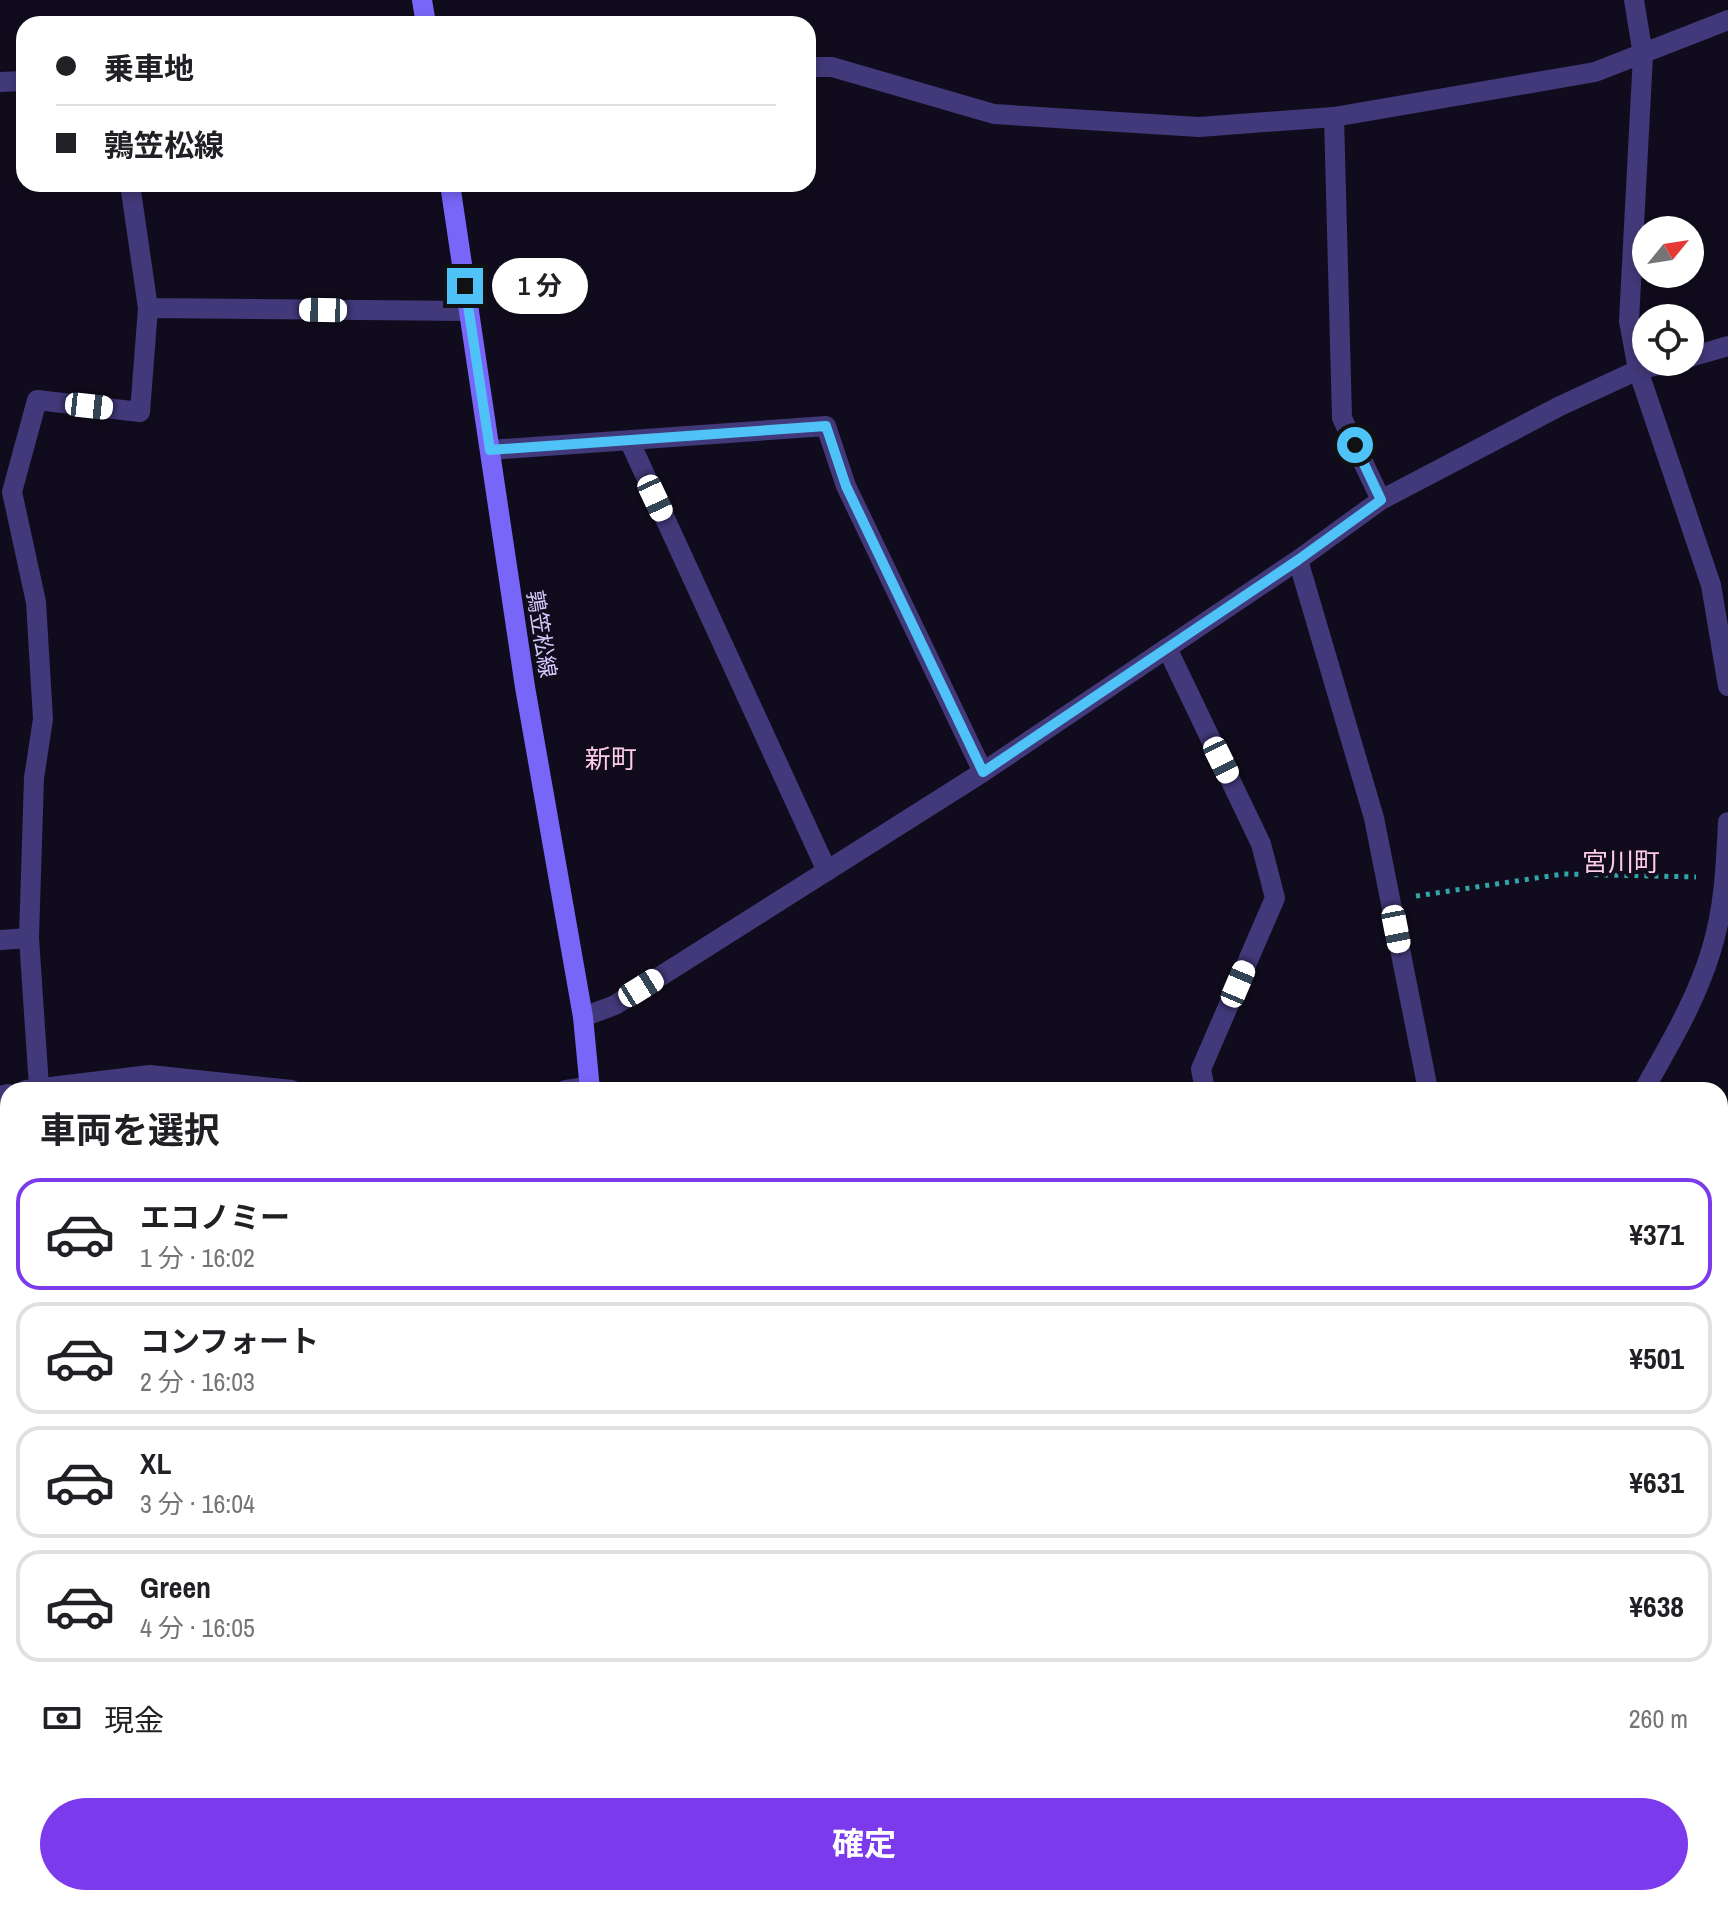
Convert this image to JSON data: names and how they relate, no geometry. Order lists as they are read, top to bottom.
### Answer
{
  "streets": {
    "main road": ["鶉笠松線"]
  },
  "districts": ["新町", "宮川町"],
  "north": "top right",
  "page": {
    "banner": ["乗車地", "鶉笠松線"],
    "bubble": "1 分",
    "heading": "車両を選択",
    "list": [
      {
        "name": "エコノミー",
        "note": "1 分 · 16:02",
        "value": "¥371"
      },
      {
        "name": "コンフォート",
        "note": "2 分 · 16:03",
        "value": "¥501"
      },
      {
        "name": "XL",
        "note": "3 分 · 16:04",
        "value": "¥631"
      },
      {
        "name": "Green",
        "note": "4 分 · 16:05",
        "value": "¥638"
      }
    ],
    "pay": ["現金", "260 m"],
    "buttons": "確定"
  }
}
